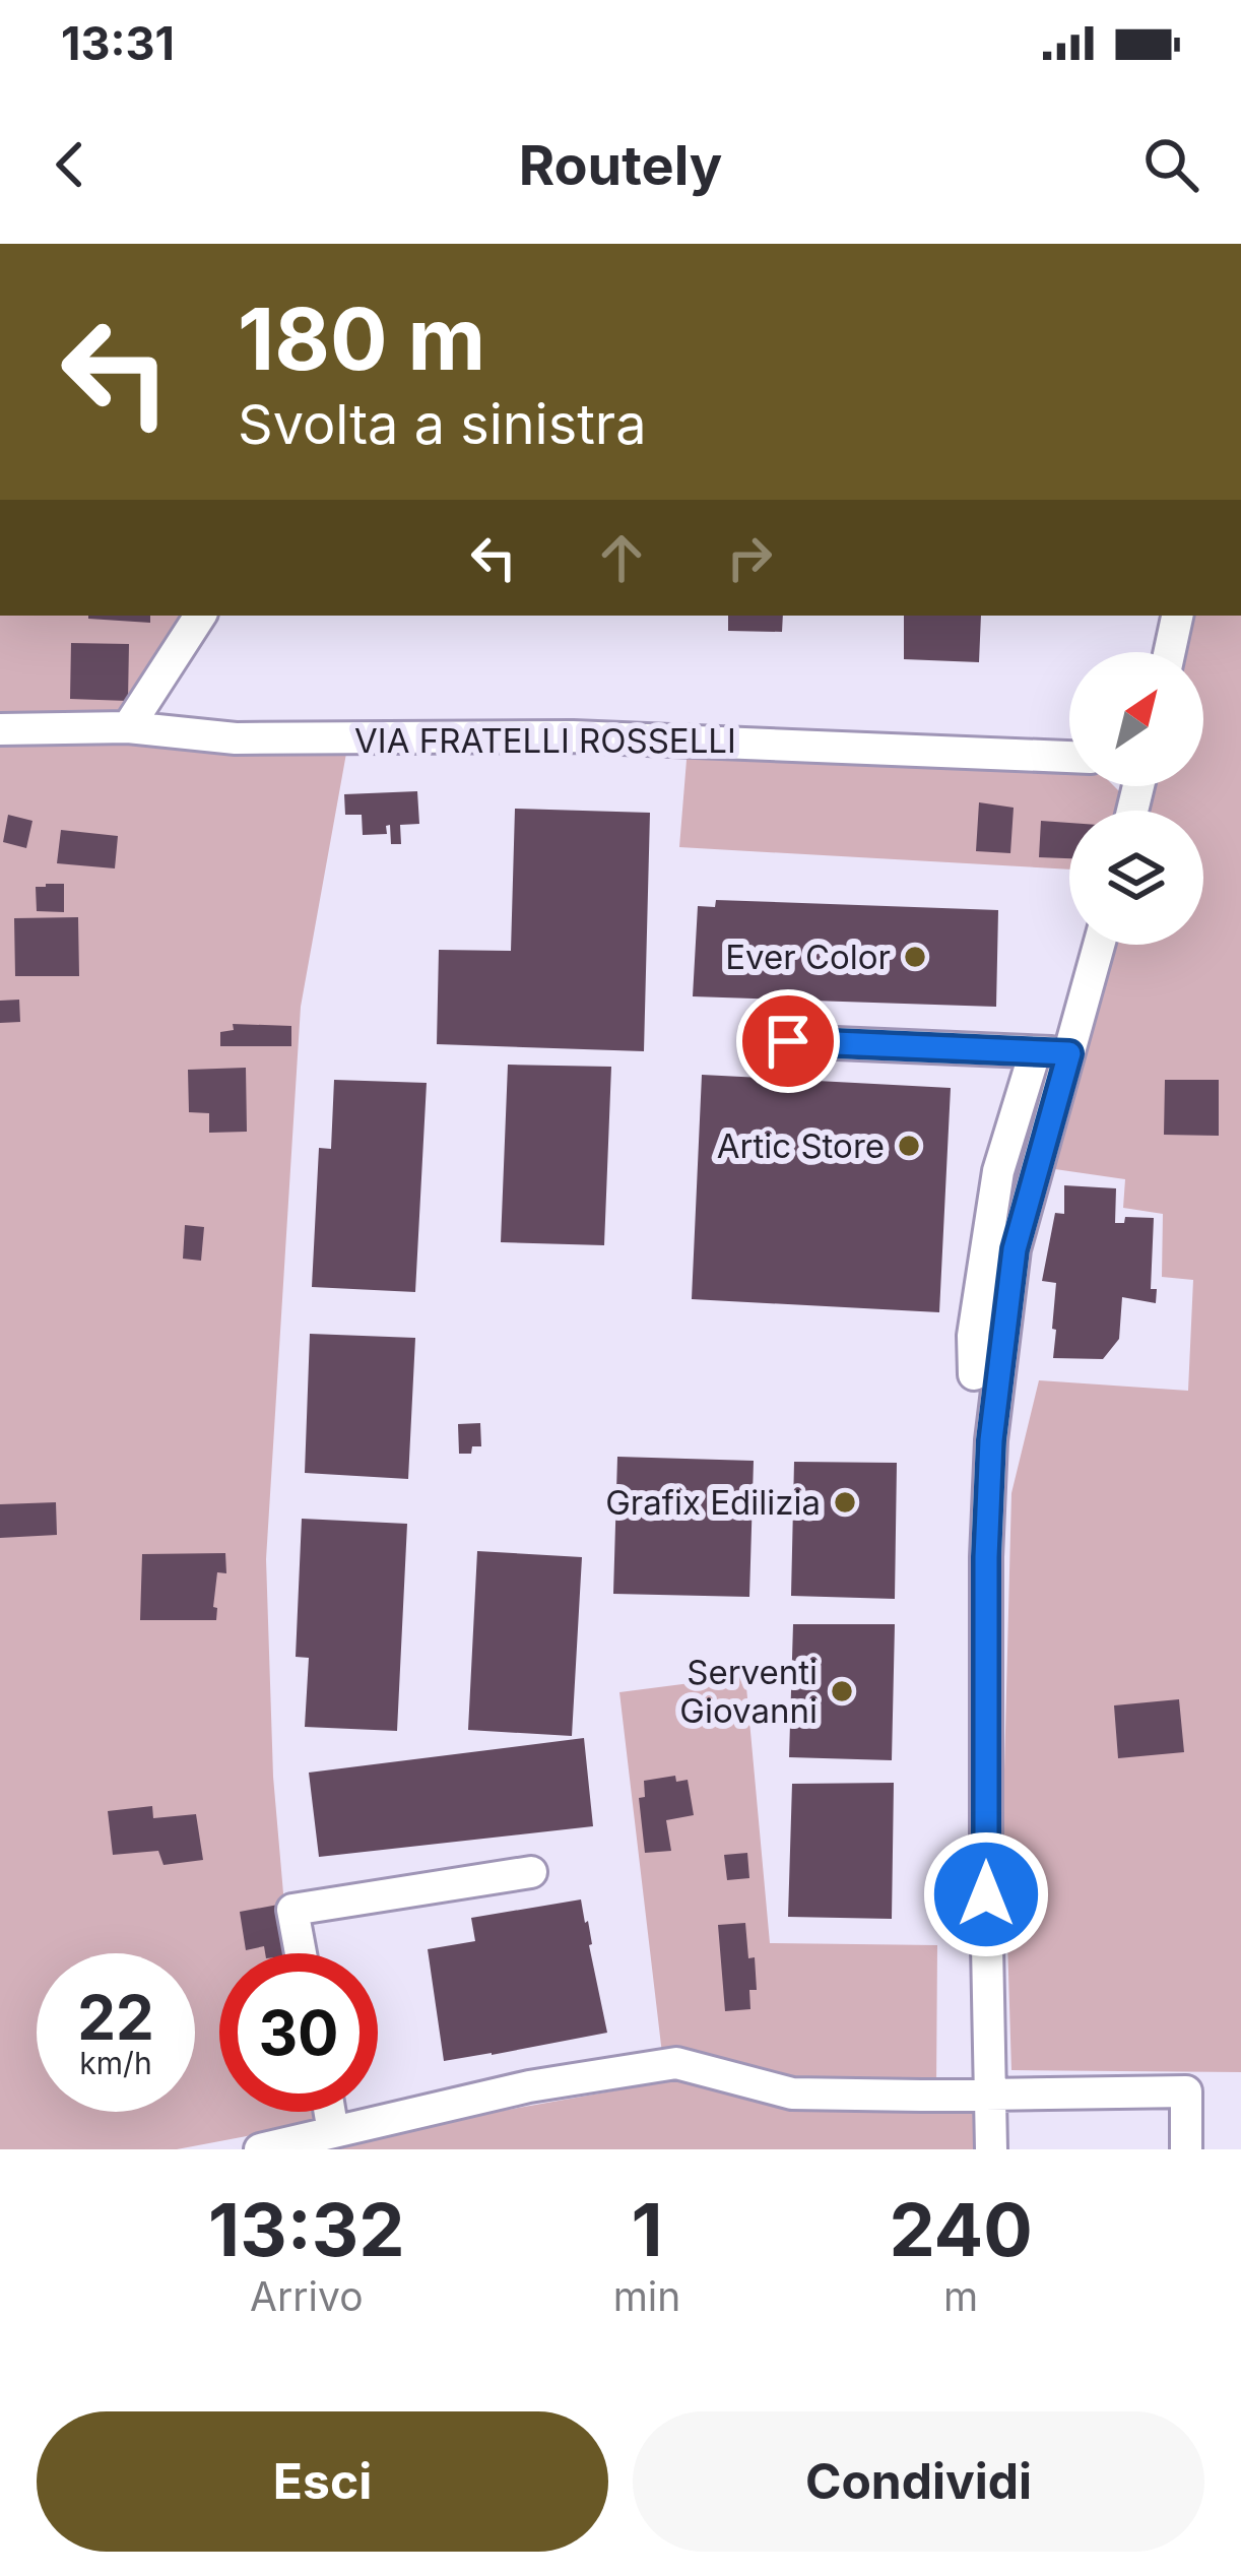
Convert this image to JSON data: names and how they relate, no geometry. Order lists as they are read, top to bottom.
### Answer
{
  "streets": {
    "street": ["VIA FRATELLI ROSSELLI"]
  },
  "places": [
    "Ever Color",
    "Artic Store",
    "Grafix Edilizia",
    "Serventi Giovanni"
  ],
  "north": "top right",
  "page": {
    "status": "13:31",
    "header": "Routely",
    "turn": ["180 m", "Svolta a sinistra"],
    "speed": "22 km/h",
    "limit": "30",
    "eta": [
      "13:32",
      "Arrivo",
      "1",
      "min",
      "240",
      "m"
    ],
    "buttons": ["Esci", "Condividi"]
  }
}
